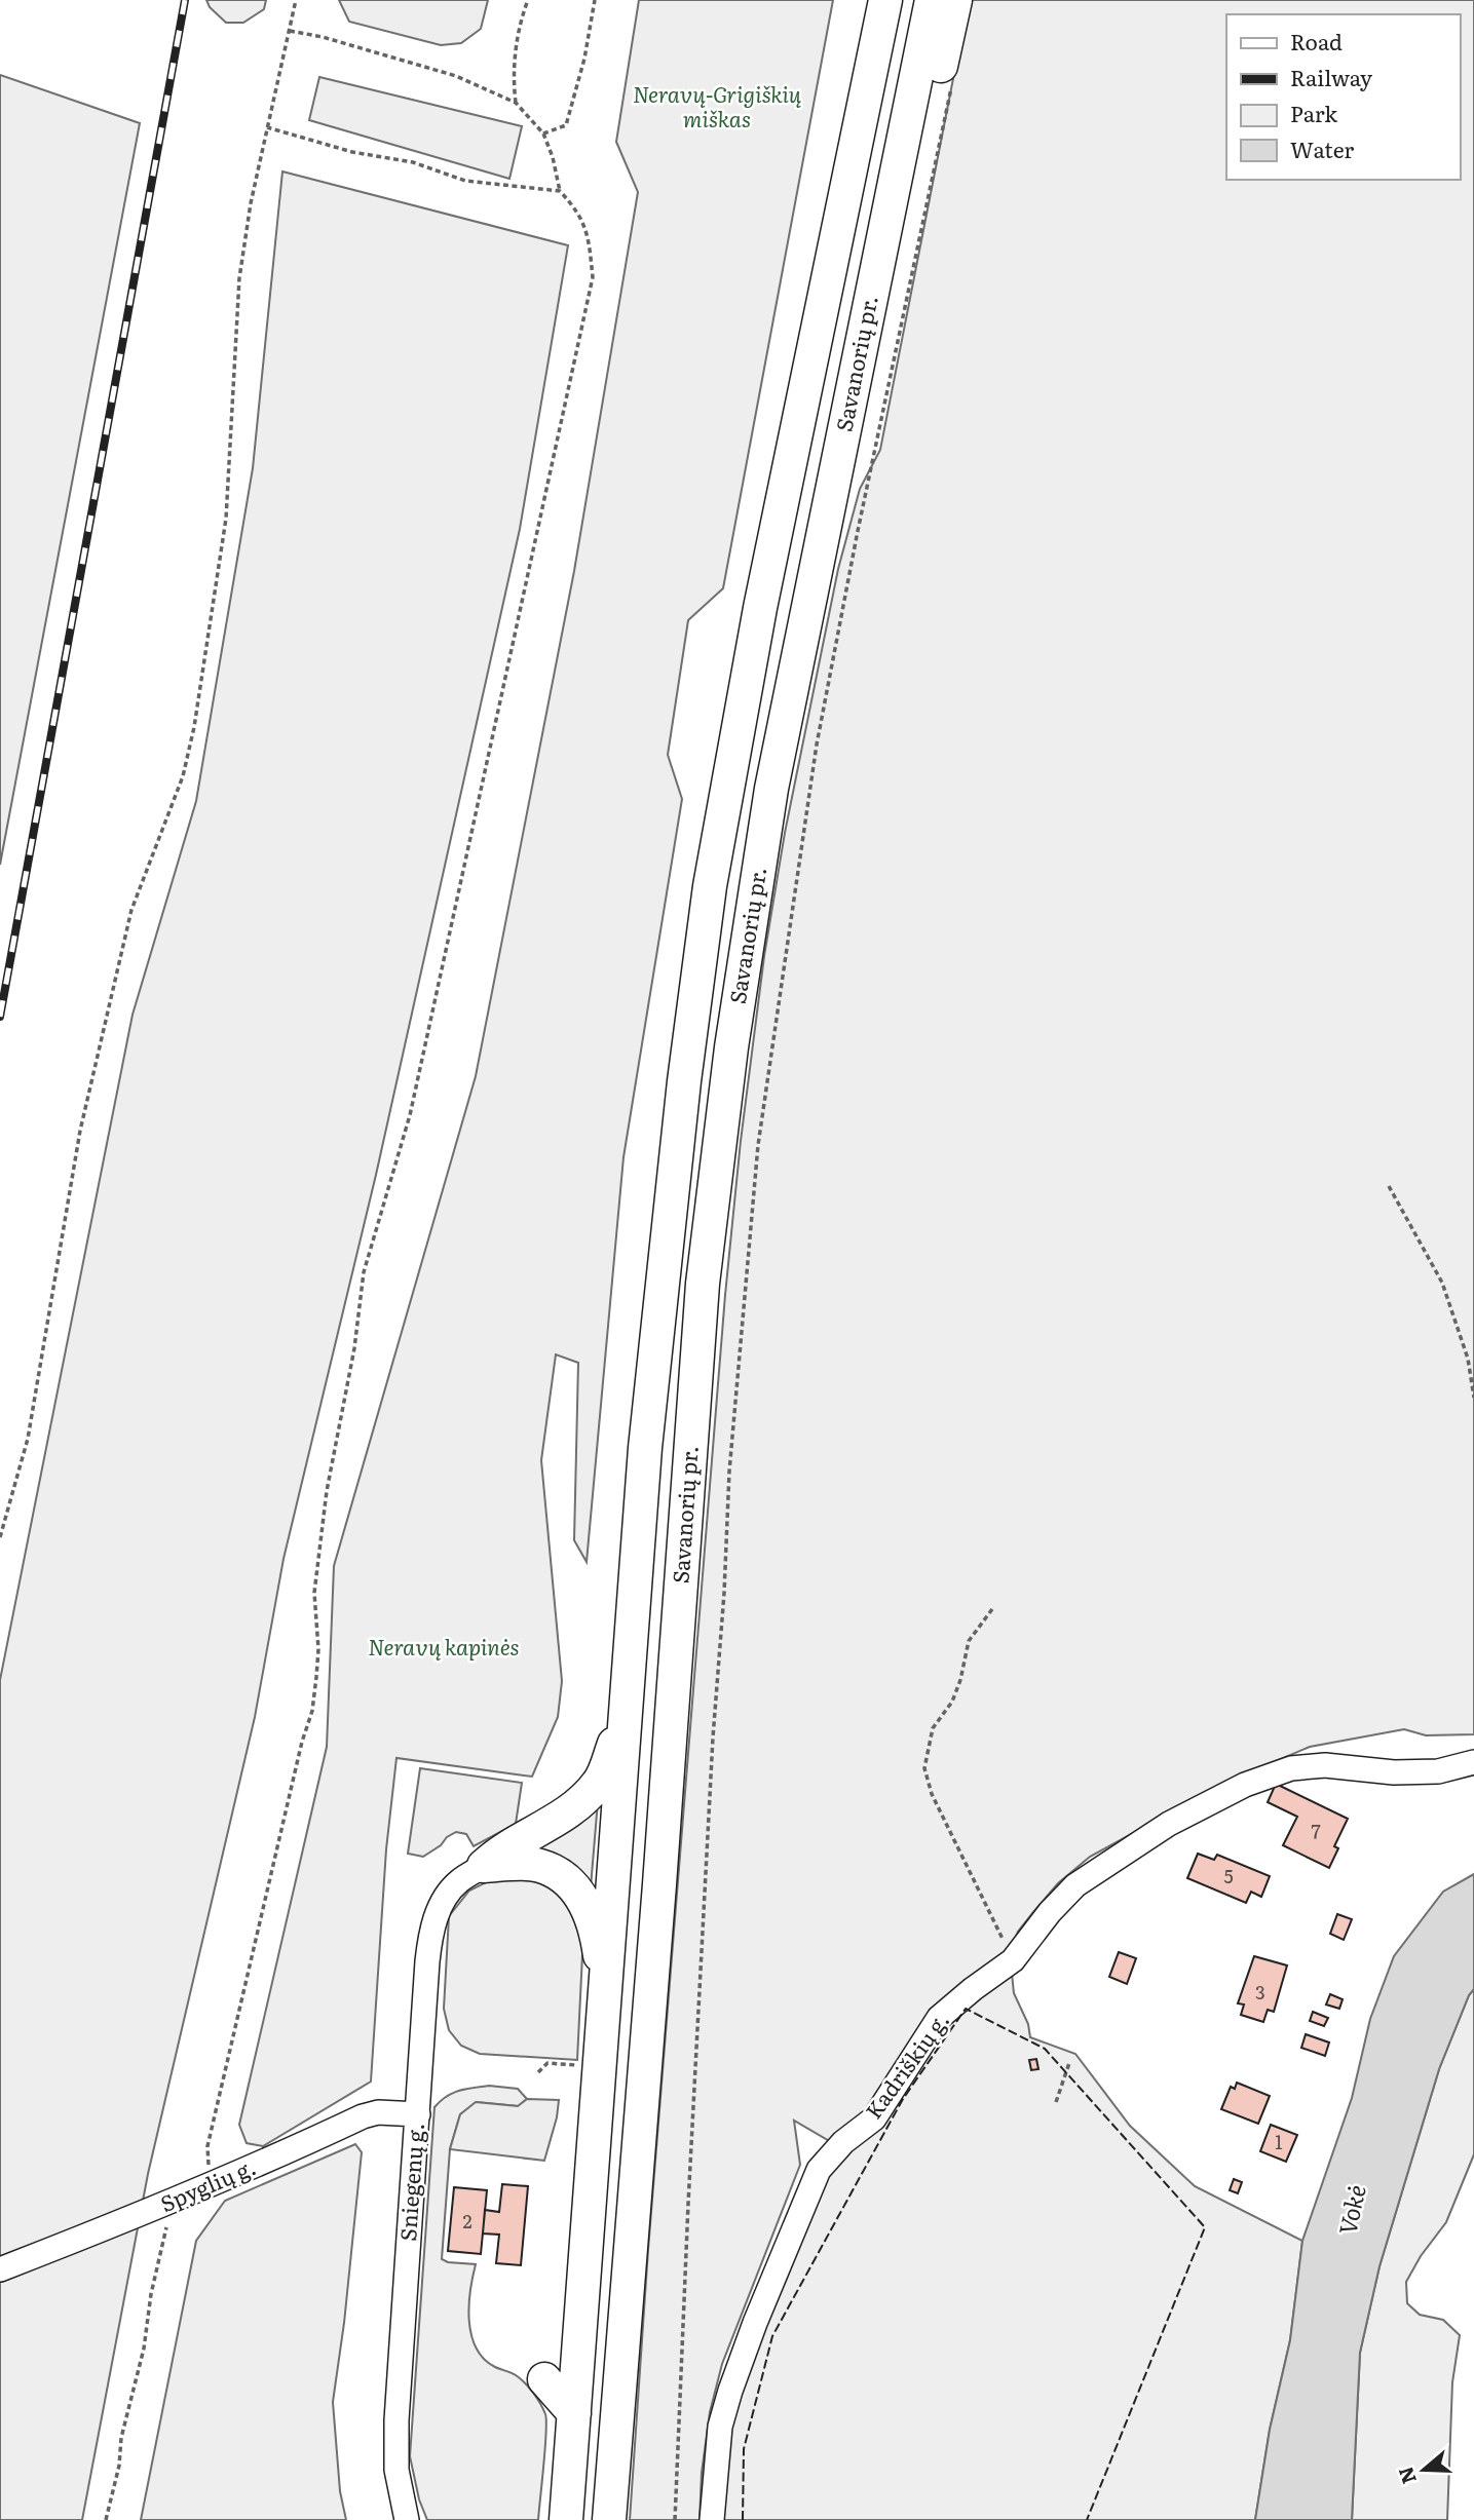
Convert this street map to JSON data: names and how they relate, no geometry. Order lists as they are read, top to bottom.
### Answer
{
  "streets": {
    "highway": ["Savanorių pr."],
    "street": ["Kadriškių g.", "Sniegenų g.", "Spyglių g."]
  },
  "crossings": [
    ["Sniegenų g.", "Spyglių g."]
  ],
  "water": ["Vokė"],
  "parks": ["Neravų-Grigiškių miškas", "Neravų kapinės"],
  "house_numbers": [
    "7",
    "5",
    "3",
    "1",
    "2"
  ],
  "legend": [
    "Road",
    "Railway",
    "Park",
    "Water"
  ],
  "north": "left"
}
